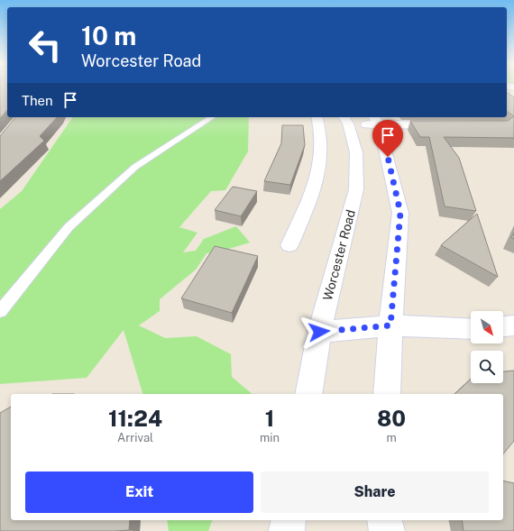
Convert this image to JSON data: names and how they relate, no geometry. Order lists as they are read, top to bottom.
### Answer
{
  "streets": {
    "street": ["Worcester Road"]
  },
  "north": "bottom right",
  "page": {
    "turn": ["10 m", "Worcester Road"],
    "then": "Then",
    "eta": [
      "11:24",
      "Arrival",
      "1",
      "min",
      "80",
      "m"
    ],
    "buttons": ["Exit", "Share"]
  }
}
